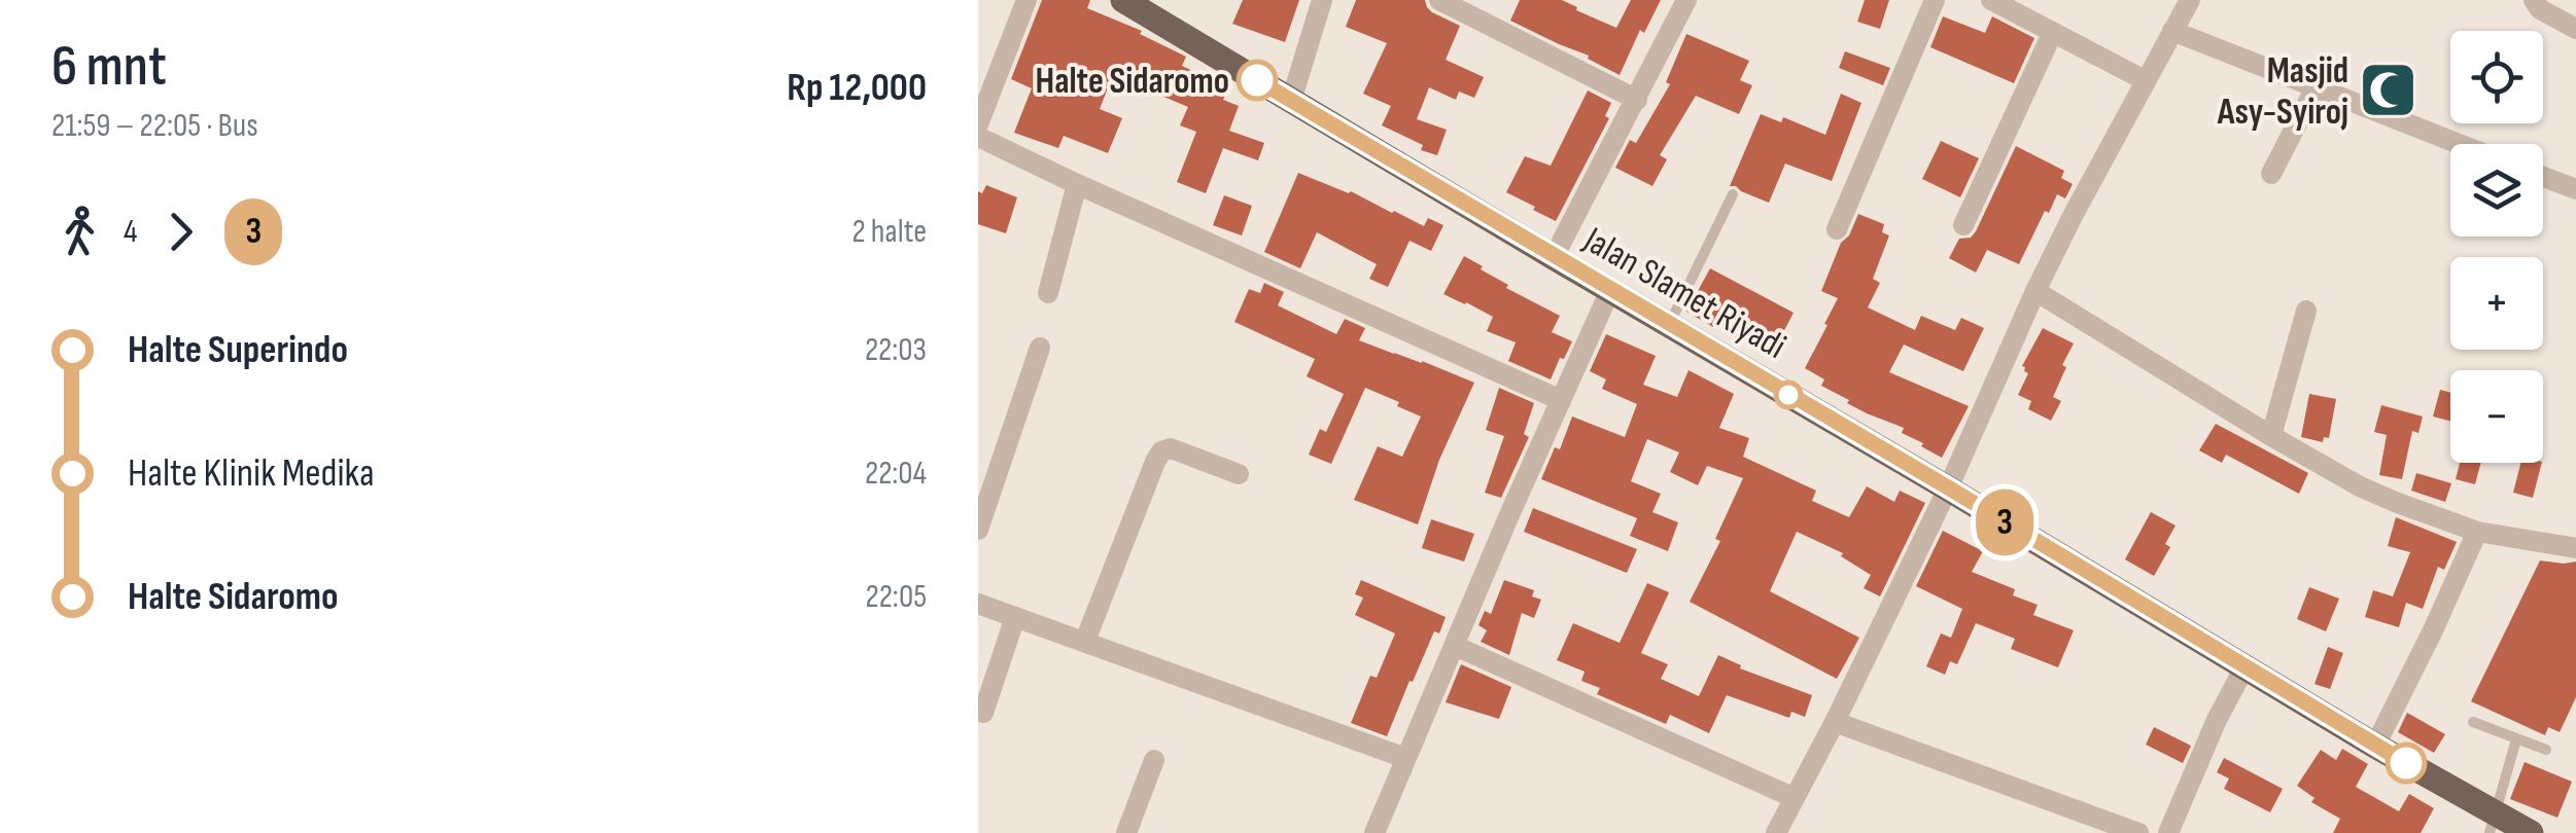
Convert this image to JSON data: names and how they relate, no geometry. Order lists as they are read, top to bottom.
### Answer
{
  "streets": {
    "main road": ["Jalan Slamet Riyadi"]
  },
  "places": {
    "other": ["Halte Sidaromo"],
    "mosque": ["Masjid Asy-Syiroj"]
  },
  "lines": ["bus line 3"],
  "page": {
    "heading": ["6 mnt", "21:59 – 22:05 · Bus", "Rp 12,000"],
    "on_map": "3",
    "map_buttons": ["+", "−"],
    "legs": ["4", "3", "2 halte"],
    "list": [
      {
        "name": "Halte Superindo",
        "value": "22:03"
      },
      {
        "name": "Halte Klinik Medika",
        "value": "22:04"
      },
      {
        "name": "Halte Sidaromo",
        "value": "22:05"
      }
    ]
  }
}
